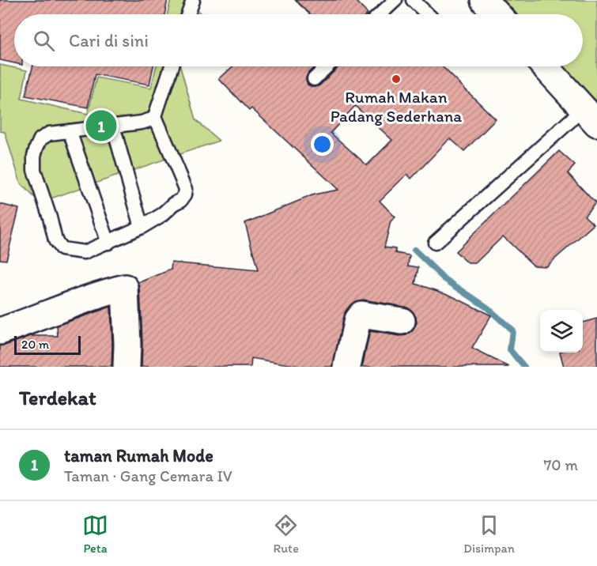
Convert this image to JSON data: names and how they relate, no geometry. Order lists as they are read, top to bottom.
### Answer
{
  "places": ["Rumah Makan Padang Sederhana"],
  "scale_bar": "20 m",
  "page": {
    "search": "Cari di sini",
    "pins": "1",
    "scale": "20 m",
    "heading": "Terdekat",
    "list": [
      {
        "mark": "1",
        "name": "taman Rumah Mode",
        "note": "Taman · Gang Cemara IV",
        "value": "70 m"
      }
    ],
    "nav": ["Peta", "Rute", "Disimpan"]
  }
}
